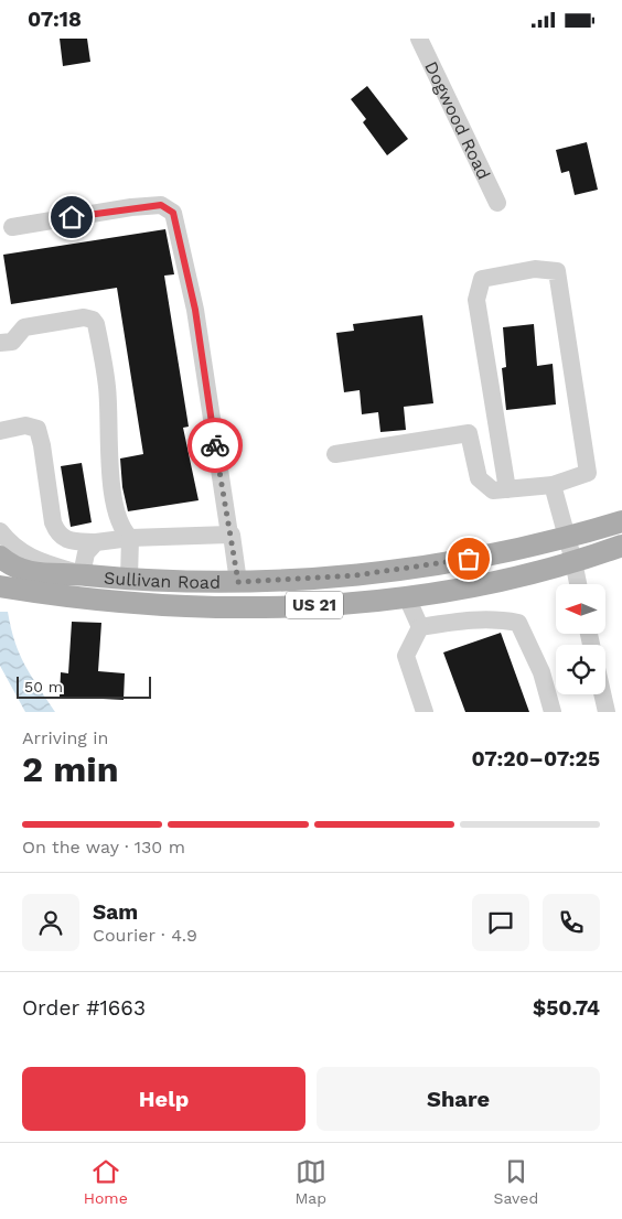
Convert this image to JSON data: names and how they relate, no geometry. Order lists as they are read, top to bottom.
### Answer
{
  "streets": {
    "main road": ["Sullivan Road", "US 21"],
    "street": ["Dogwood Road"]
  },
  "scale_bar": "50 m",
  "north": "left",
  "page": {
    "status": "07:18",
    "scale": "50 m",
    "heading": ["2 min", "Arriving in", "07:20–07:25"],
    "panel": [
      "Sam",
      "Courier · 4.9",
      "Order #1663",
      "$50.74"
    ],
    "bar": "On the way · 130 m",
    "buttons": ["Help", "Share"],
    "tabs": ["Home", "Map", "Saved"]
  }
}
